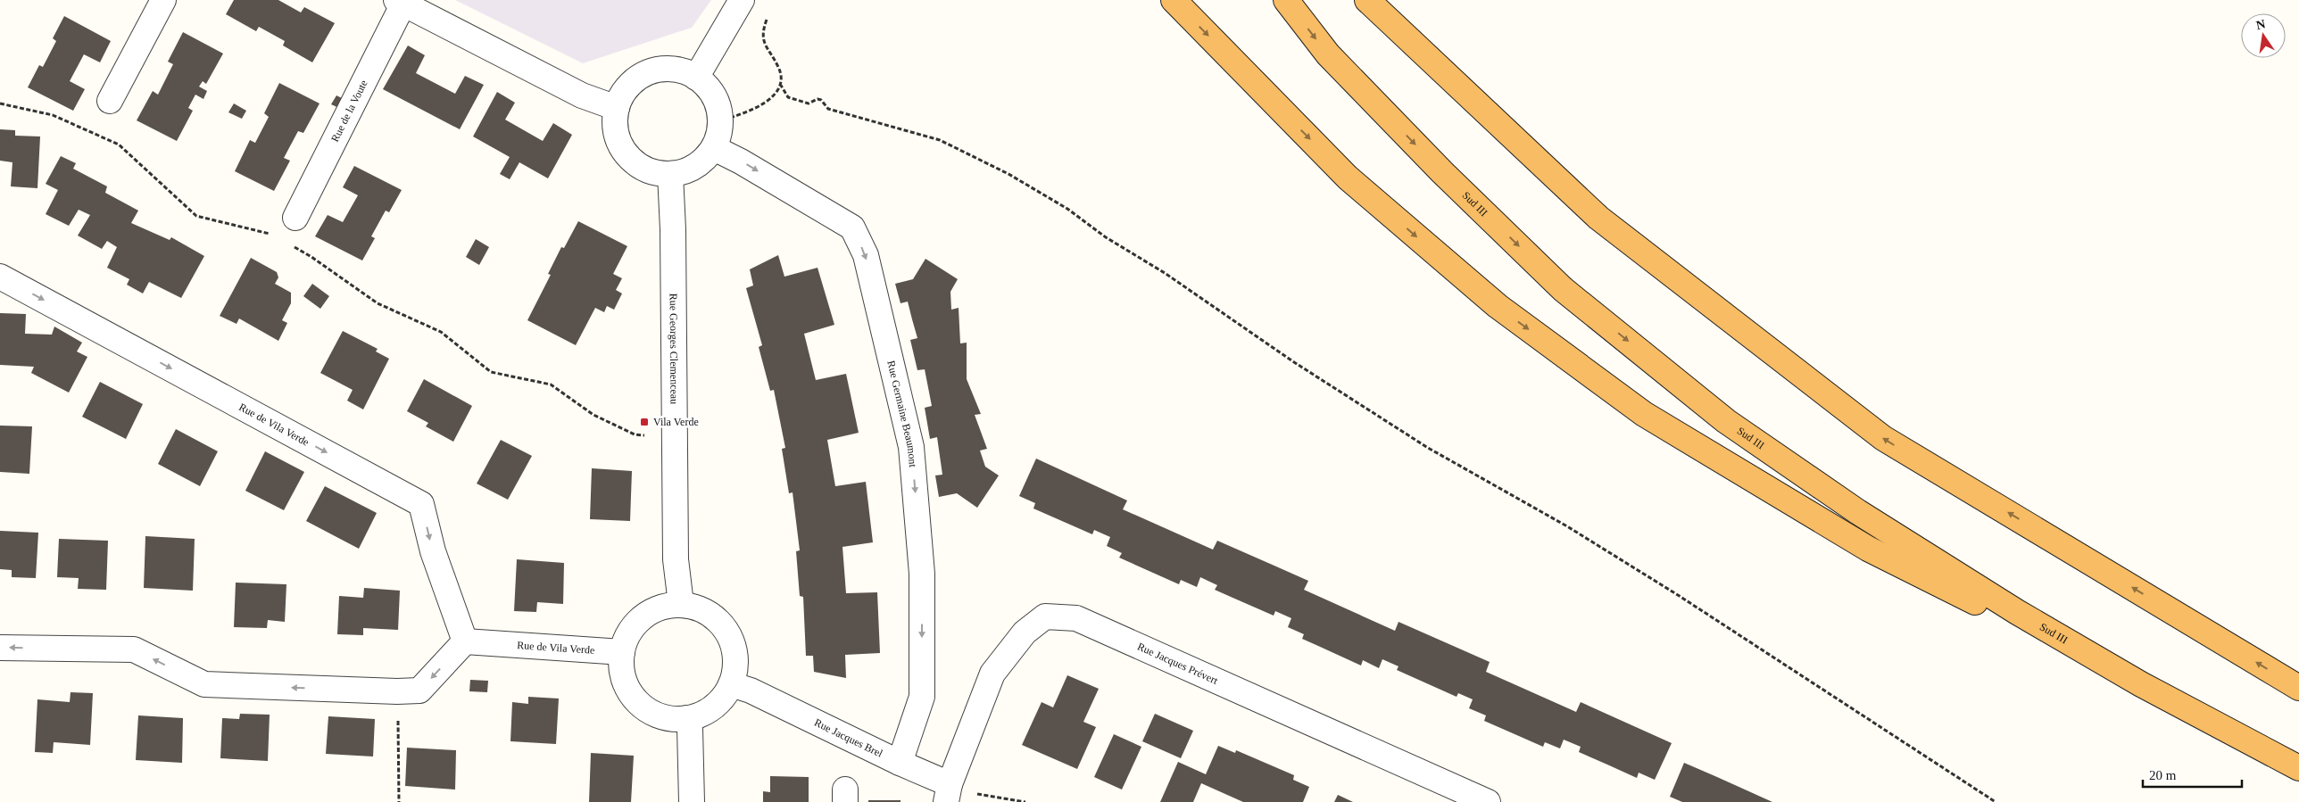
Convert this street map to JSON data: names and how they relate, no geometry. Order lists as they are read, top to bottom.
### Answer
{
  "streets": {
    "highway": ["Sud III"],
    "street": [
      "Rue de la Voute",
      "Rue Georges Clemenceau",
      "Rue Germaine Beaumont",
      "Rue de Vila Verde",
      "Rue Jacques Prévert",
      "Rue Jacques Brel"
    ]
  },
  "crossings": [
    ["Rue de la Voute", "Rue Georges Clemenceau"],
    ["Rue de la Voute", "Rue Germaine Beaumont"],
    ["Rue Georges Clemenceau", "Rue Germaine Beaumont"],
    ["Rue Georges Clemenceau", "Rue de Vila Verde"],
    ["Rue Georges Clemenceau", "Rue Jacques Brel"],
    ["Rue Germaine Beaumont", "Rue Jacques Brel"],
    ["Rue de Vila Verde", "Rue Jacques Brel"],
    ["Rue Jacques Prévert", "Rue Jacques Brel"]
  ],
  "one_way": ["Rue Germaine Beaumont", "Rue de Vila Verde"],
  "places": {
    "transit": ["Vila Verde"]
  },
  "scale_bar": "20 m",
  "north": "top"
}
